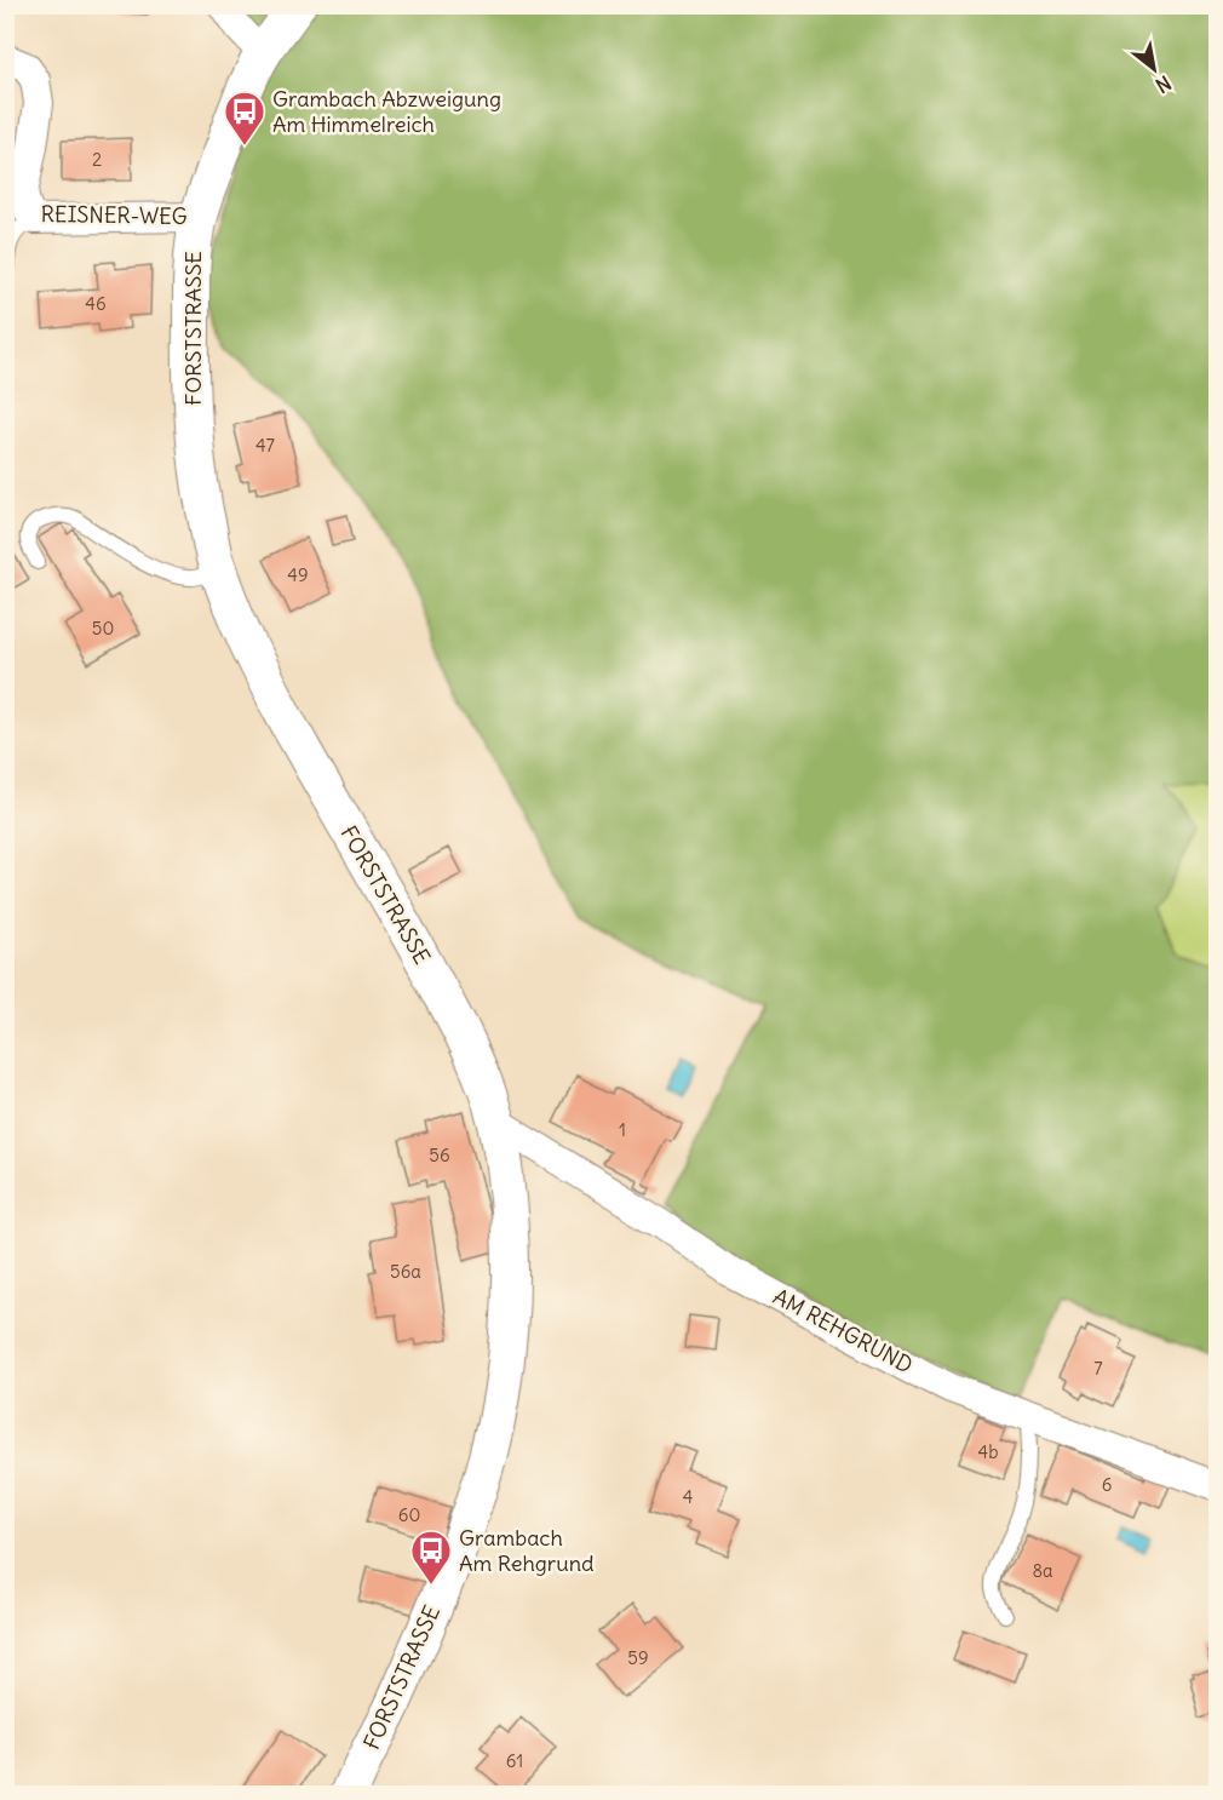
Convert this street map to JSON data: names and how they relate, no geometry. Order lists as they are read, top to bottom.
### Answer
{
  "streets": {
    "street": ["REISNER-WEG", "FORSTSTRASSE", "AM REHGRUND"]
  },
  "crossings": [
    ["REISNER-WEG", "FORSTSTRASSE"],
    ["FORSTSTRASSE", "AM REHGRUND"]
  ],
  "places": {
    "bus stop": ["Grambach Abzweigung Am Himmelreich", "Grambach Am Rehgrund"]
  },
  "house_numbers": [
    "2",
    "46",
    "47",
    "49",
    "50",
    "1",
    "56",
    "56a",
    "7",
    "4b",
    "6",
    "4",
    "60",
    "8a",
    "59",
    "61"
  ],
  "north": "bottom right"
}
